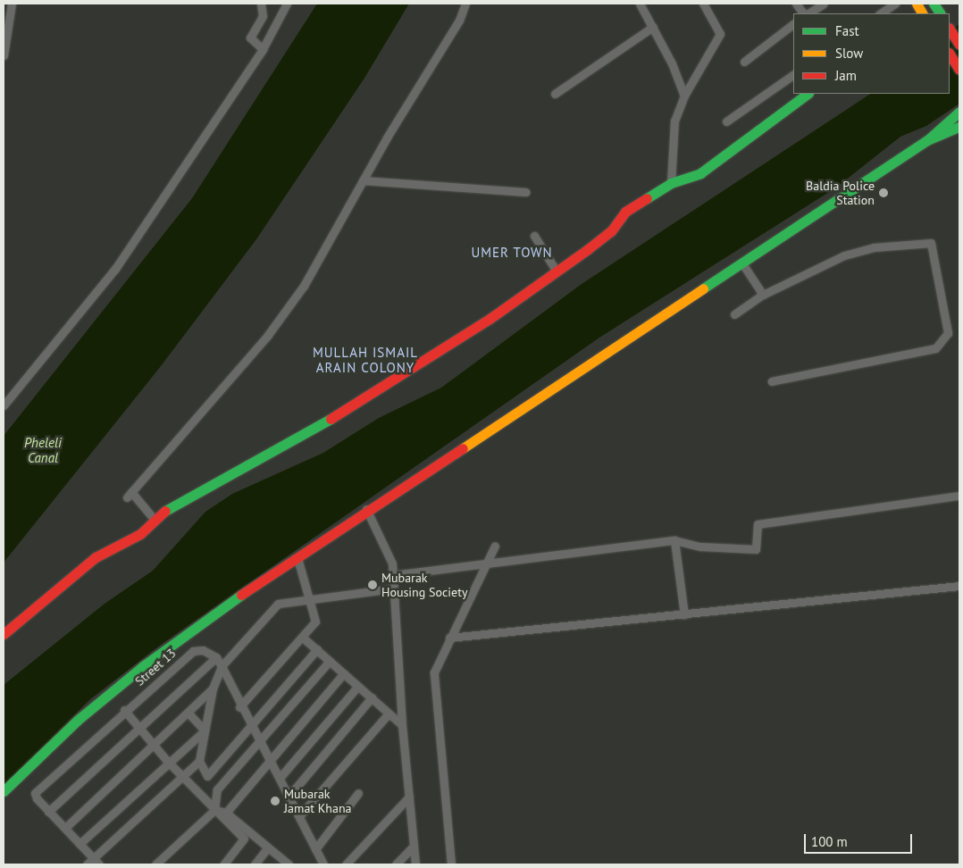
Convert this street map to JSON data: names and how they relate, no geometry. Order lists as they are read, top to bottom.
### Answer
{
  "streets": {
    "street": ["Street 13"]
  },
  "districts": ["UMER TOWN", "MULLAH ISMAIL ARAIN COLONY"],
  "water": ["Pheleli Canal"],
  "places": ["Baldia Police Station", "Mubarak Housing Society", "Mubarak Jamat Khana"],
  "legend": ["Fast", "Slow", "Jam"],
  "scale_bar": "100 m"
}
